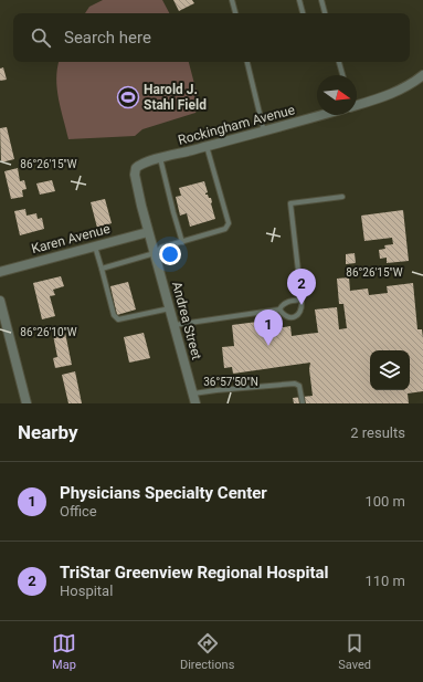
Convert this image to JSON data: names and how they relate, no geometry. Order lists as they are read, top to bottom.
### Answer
{
  "streets": {
    "street": ["Rockingham Avenue", "Karen Avenue", "Andrea Street"]
  },
  "crossings": [
    ["Rockingham Avenue", "Andrea Street"],
    ["Karen Avenue", "Andrea Street"]
  ],
  "places": {
    "sports": ["Harold J. Stahl Field"]
  },
  "north": "right",
  "page": {
    "search": "Search here",
    "pins": ["2", "1"],
    "heading": ["Nearby", "2 results"],
    "list": [
      {
        "mark": "1",
        "name": "Physicians Specialty Center",
        "note": "Office",
        "value": "100 m"
      },
      {
        "mark": "2",
        "name": "TriStar Greenview Regional Hospital",
        "note": "Hospital",
        "value": "110 m"
      }
    ],
    "nav": ["Map", "Directions", "Saved"]
  },
  "coordinates": ["86°26'15\"W", "86°26'10\"W", "36°57'50\"N"]
}
